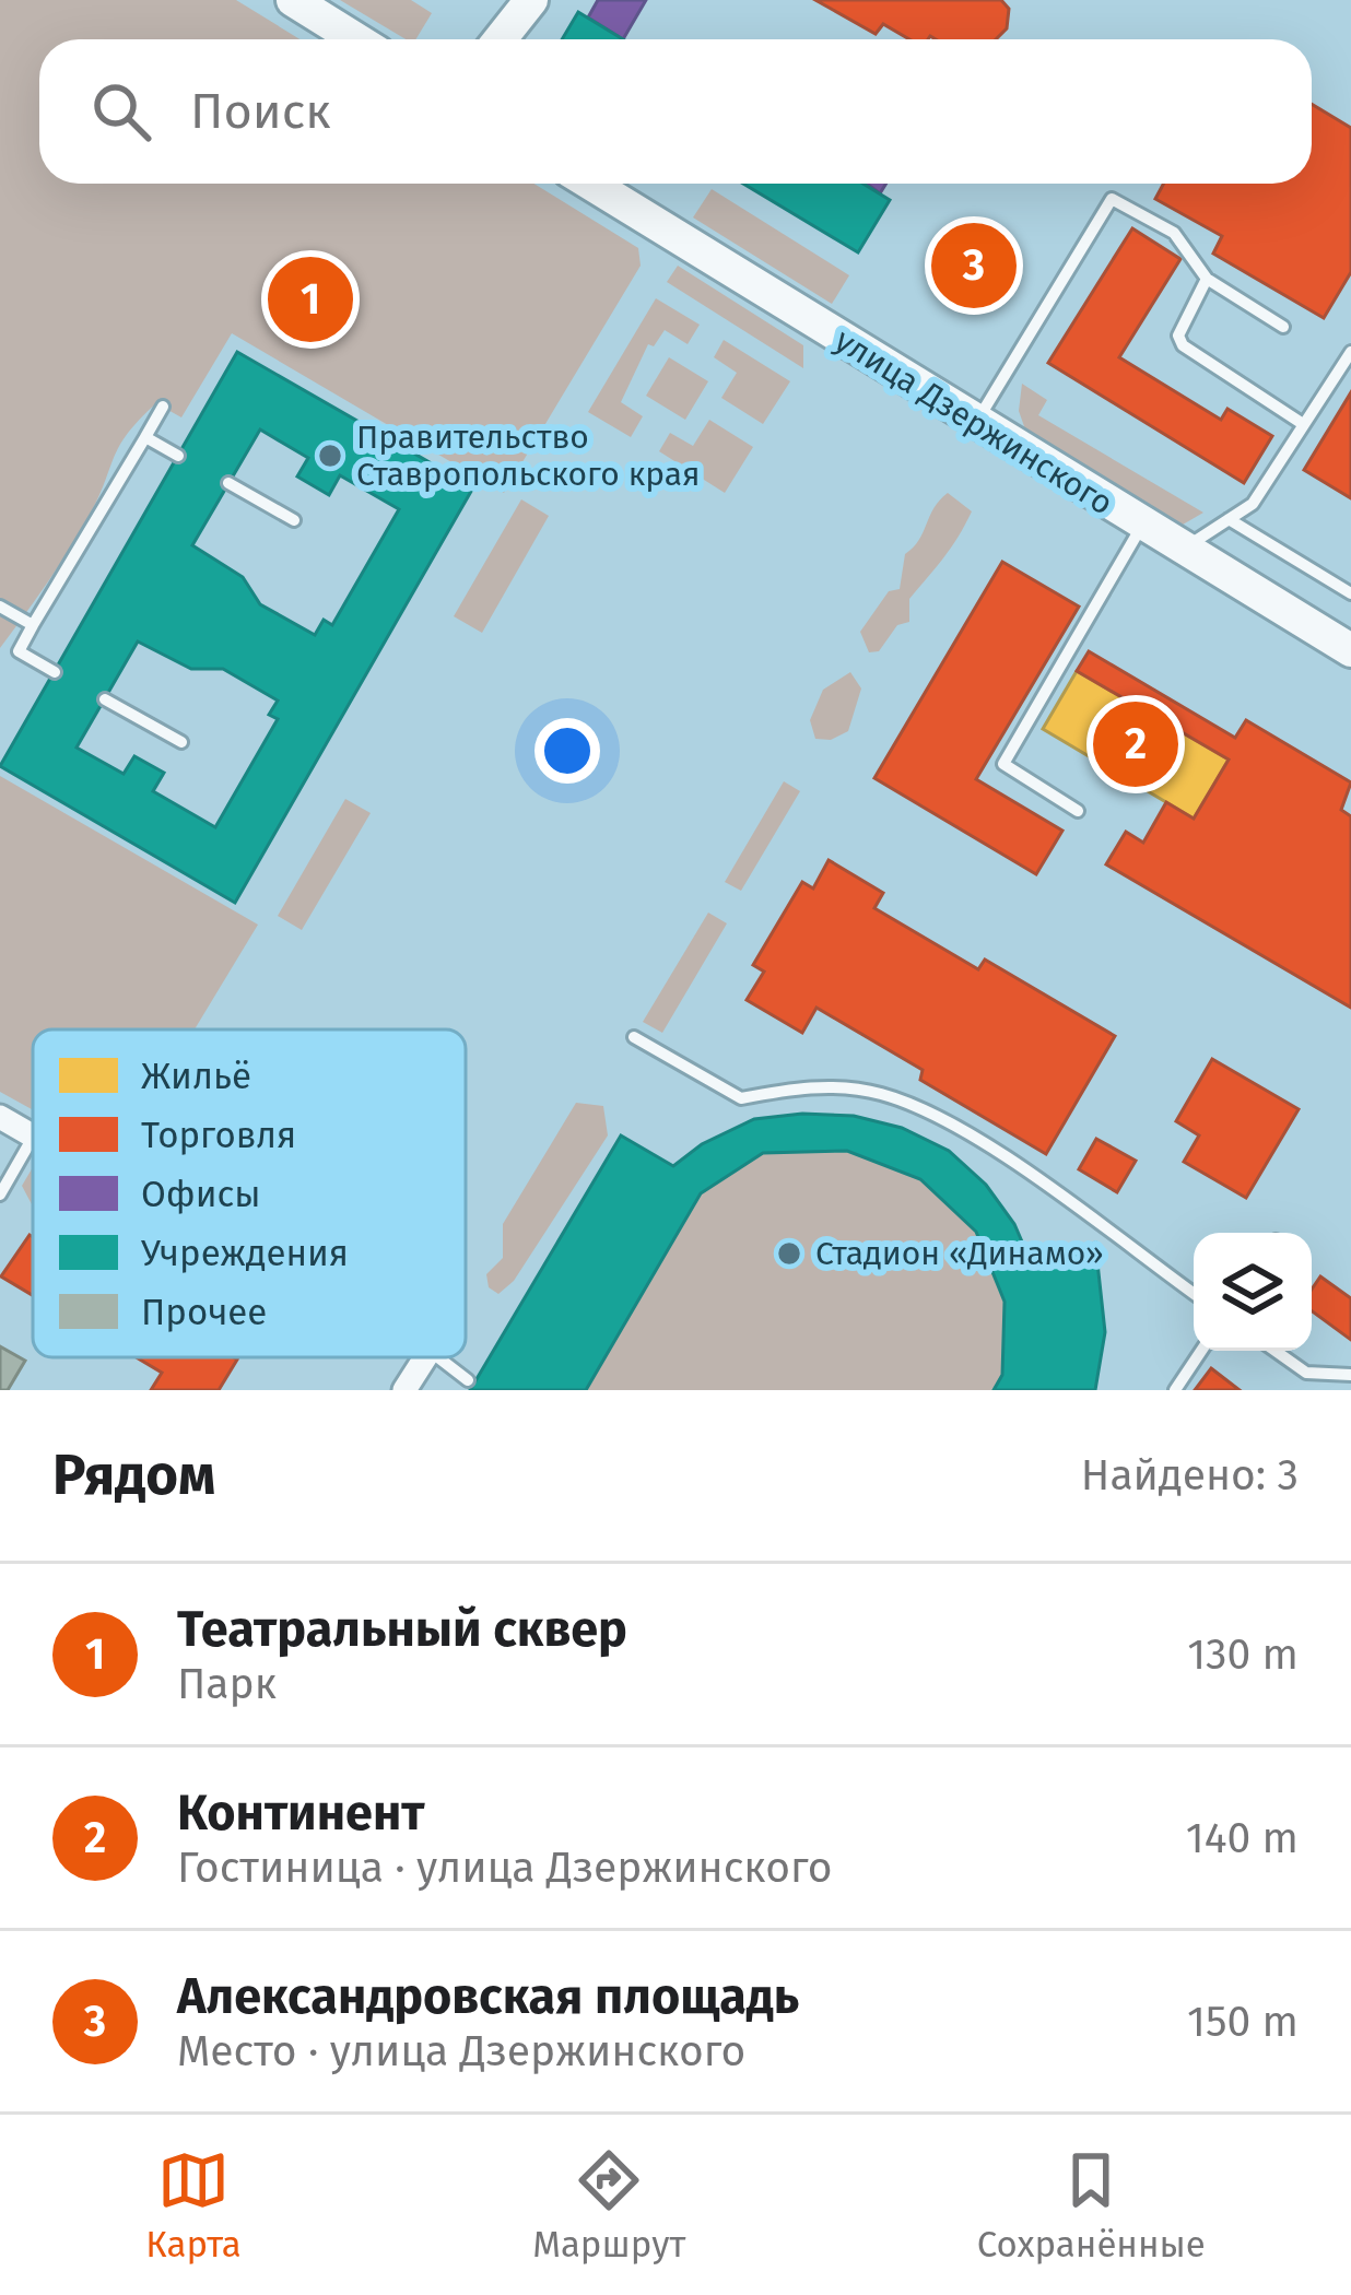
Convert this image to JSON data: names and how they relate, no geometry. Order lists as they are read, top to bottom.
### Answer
{
  "streets": {
    "main road": ["улица Дзержинского"]
  },
  "places": ["Правительство Ставропольского края", "Стадион «Динамо»"],
  "legend": [
    "Жильё",
    "Торговля",
    "Офисы",
    "Учреждения",
    "Прочее"
  ],
  "page": {
    "search": "Поиск",
    "pins": ["3", "1", "2"],
    "heading": ["Рядом", "Найдено: 3"],
    "list": [
      {
        "mark": "1",
        "name": "Театральный сквер",
        "note": "Парк",
        "value": "130 m"
      },
      {
        "mark": "2",
        "name": "Континент",
        "note": "Гостиница · улица Дзержинского",
        "value": "140 m"
      },
      {
        "mark": "3",
        "name": "Александровская площадь",
        "note": "Место · улица Дзержинского",
        "value": "150 m"
      }
    ],
    "nav": ["Карта", "Маршрут", "Сохранённые"]
  }
}
